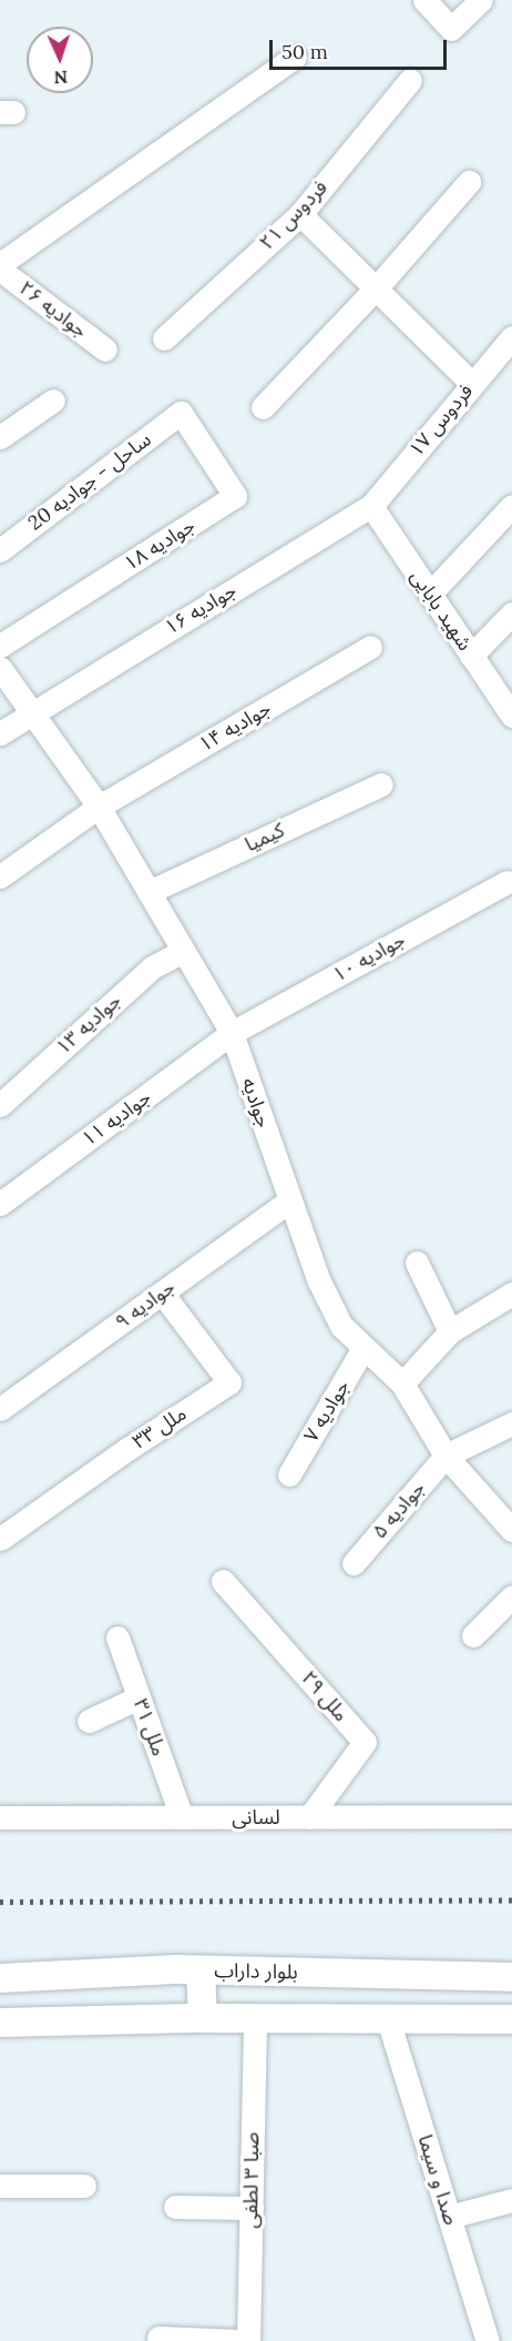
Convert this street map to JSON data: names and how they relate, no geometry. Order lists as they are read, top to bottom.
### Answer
{
  "streets": {
    "main road": ["بلوار داراب"],
    "street": [
      "فردوس ۲۱",
      "جوادیه ۲۶",
      "فردوس ۱۷",
      "ساحل - جوادیه 20",
      "جوادیه ۱۸",
      "جوادیه ۱۶",
      "شهید بابایی",
      "جوادیه ۱۴",
      "کیمیا",
      "جوادیه ۱۰",
      "جوادیه ۱۳",
      "جوادیه",
      "جوادیه ۱۱",
      "جوادیه ۹",
      "جوادیه ۷",
      "ملل ۳۳",
      "۵ جوادیه",
      "ملل ۲۹",
      "ملل ۳۱",
      "لسانی",
      "صبا ۳ لطفی",
      "صدا و سیما"
    ]
  },
  "crossings": [
    ["فردوس ۱۷", "جوادیه ۱۶"],
    ["فردوس ۱۷", "شهید بابایی"],
    ["ساحل - جوادیه 20", "جوادیه ۱۸"],
    ["جوادیه ۱۶", "شهید بابایی"],
    ["جوادیه ۱۶", "جوادیه"],
    ["جوادیه ۱۴", "جوادیه"],
    ["کیمیا", "جوادیه"],
    ["جوادیه ۱۰", "جوادیه"],
    ["جوادیه ۱۰", "جوادیه ۱۱"],
    ["جوادیه ۱۳", "جوادیه"],
    ["جوادیه", "جوادیه ۱۱"],
    ["جوادیه", "جوادیه ۹"],
    ["جوادیه", "جوادیه ۷"],
    ["جوادیه", "۵ جوادیه"],
    ["جوادیه ۹", "ملل ۳۳"],
    ["ملل ۲۹", "لسانی"],
    ["ملل ۳۱", "لسانی"]
  ],
  "scale_bar": "50 m",
  "north": "bottom"
}
